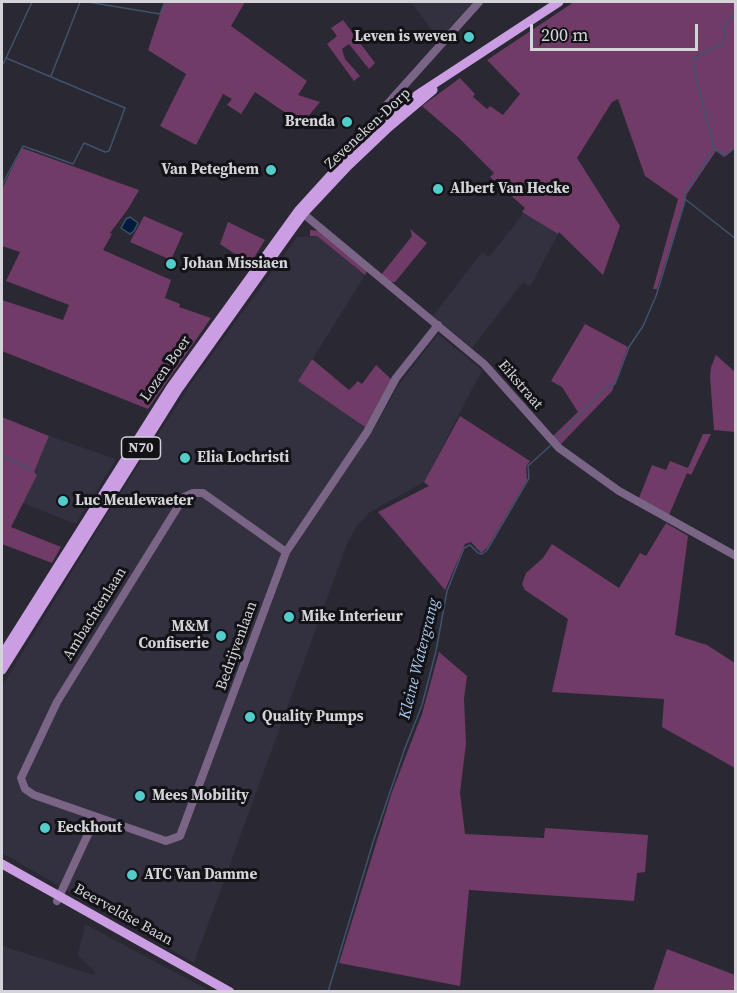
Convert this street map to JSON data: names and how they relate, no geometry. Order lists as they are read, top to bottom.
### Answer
{
  "streets": {
    "main road": [
      "Zeveneken-Dorp",
      "Lozen Boer",
      "N70",
      "Beerveldse Baan"
    ],
    "street": ["Eikstraat", "Ambachtenlaan", "Bedrijvenlaan"]
  },
  "crossings": [
    ["Zeveneken-Dorp", "Lozen Boer"],
    ["Zeveneken-Dorp", "Eikstraat"],
    ["Lozen Boer", "Eikstraat"],
    ["Eikstraat", "Bedrijvenlaan"],
    ["Ambachtenlaan", "Bedrijvenlaan"]
  ],
  "water": ["Kleine Watergrang"],
  "places": [
    "Leven is weven",
    "Brenda",
    "Van Peteghem",
    "Albert Van Hecke",
    "Johan Missiaen",
    "Elia Lochristi",
    "Luc Meulewaeter",
    "Mike Interieur",
    "M&M Confiserie",
    "Quality Pumps",
    "Mees Mobility",
    "Eeckhout",
    "ATC Van Damme"
  ],
  "scale_bar": "200 m"
}
